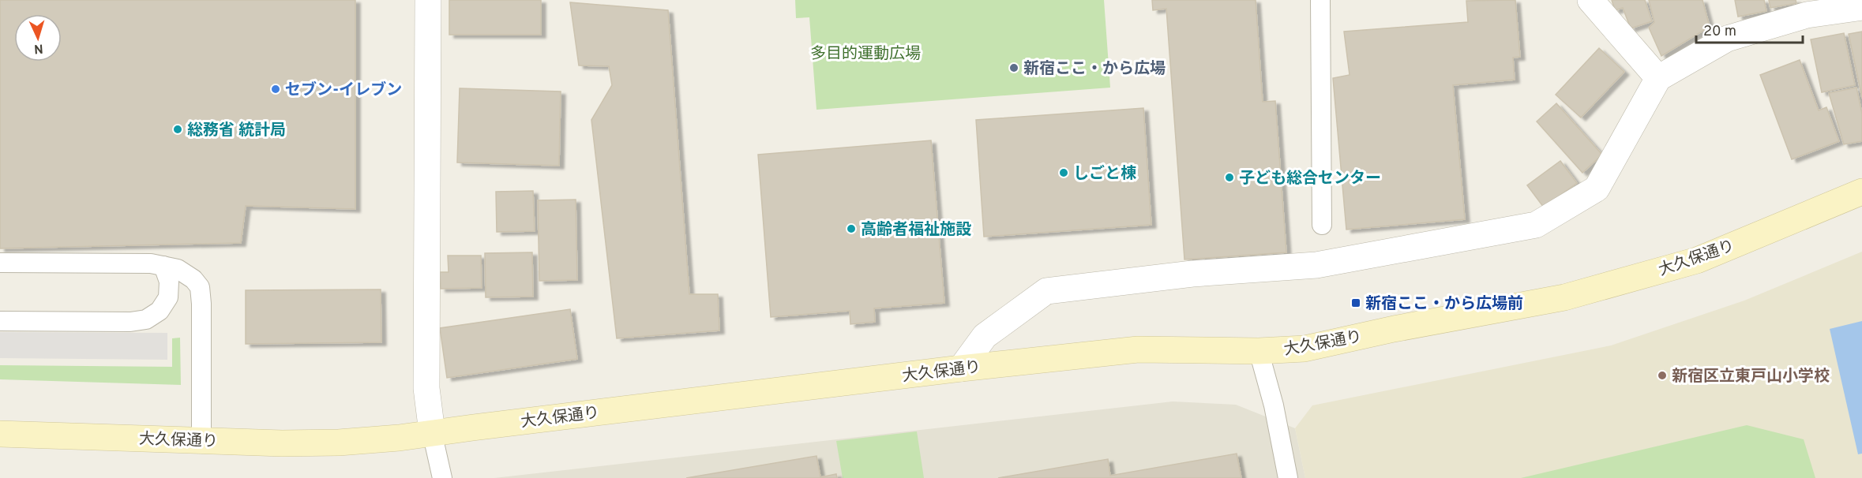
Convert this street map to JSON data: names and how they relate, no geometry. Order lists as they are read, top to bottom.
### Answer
{
  "streets": {
    "main road": ["大久保通り"]
  },
  "parks": ["多目的運動広場"],
  "places": {
    "other": [
      "新宿ここ・から広場",
      "セブン-イレブン",
      "総務省 統計局",
      "しごと棟",
      "子ども総合センター",
      "高齢者福祉施設",
      "新宿区立東戸山小学校"
    ],
    "transit": ["新宿ここ・から広場前"]
  },
  "scale_bar": "20 m",
  "north": "bottom"
}
